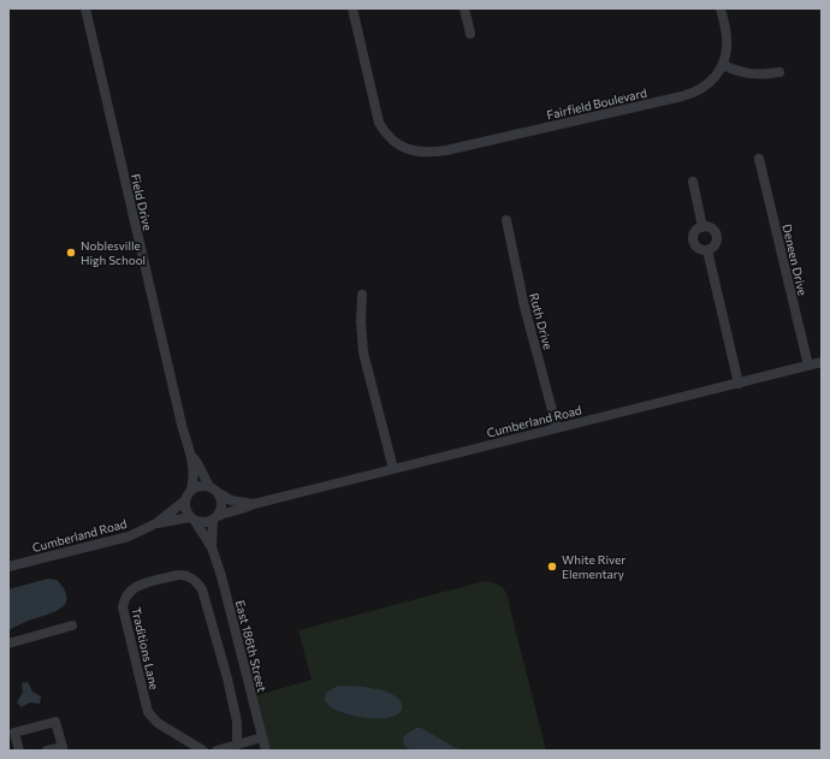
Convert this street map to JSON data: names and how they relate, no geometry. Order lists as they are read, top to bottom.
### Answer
{
  "streets": {
    "street": [
      "Fairfield Boulevard",
      "Field Drive",
      "Deneen Drive",
      "Ruth Drive",
      "Cumberland Road",
      "East 186th Street",
      "Traditions Lane"
    ]
  },
  "crossings": [
    ["Deneen Drive", "Cumberland Road"],
    ["Ruth Drive", "Cumberland Road"],
    ["Cumberland Road", "East 186th Street"]
  ],
  "places": ["Noblesville High School", "White River Elementary"]
}
